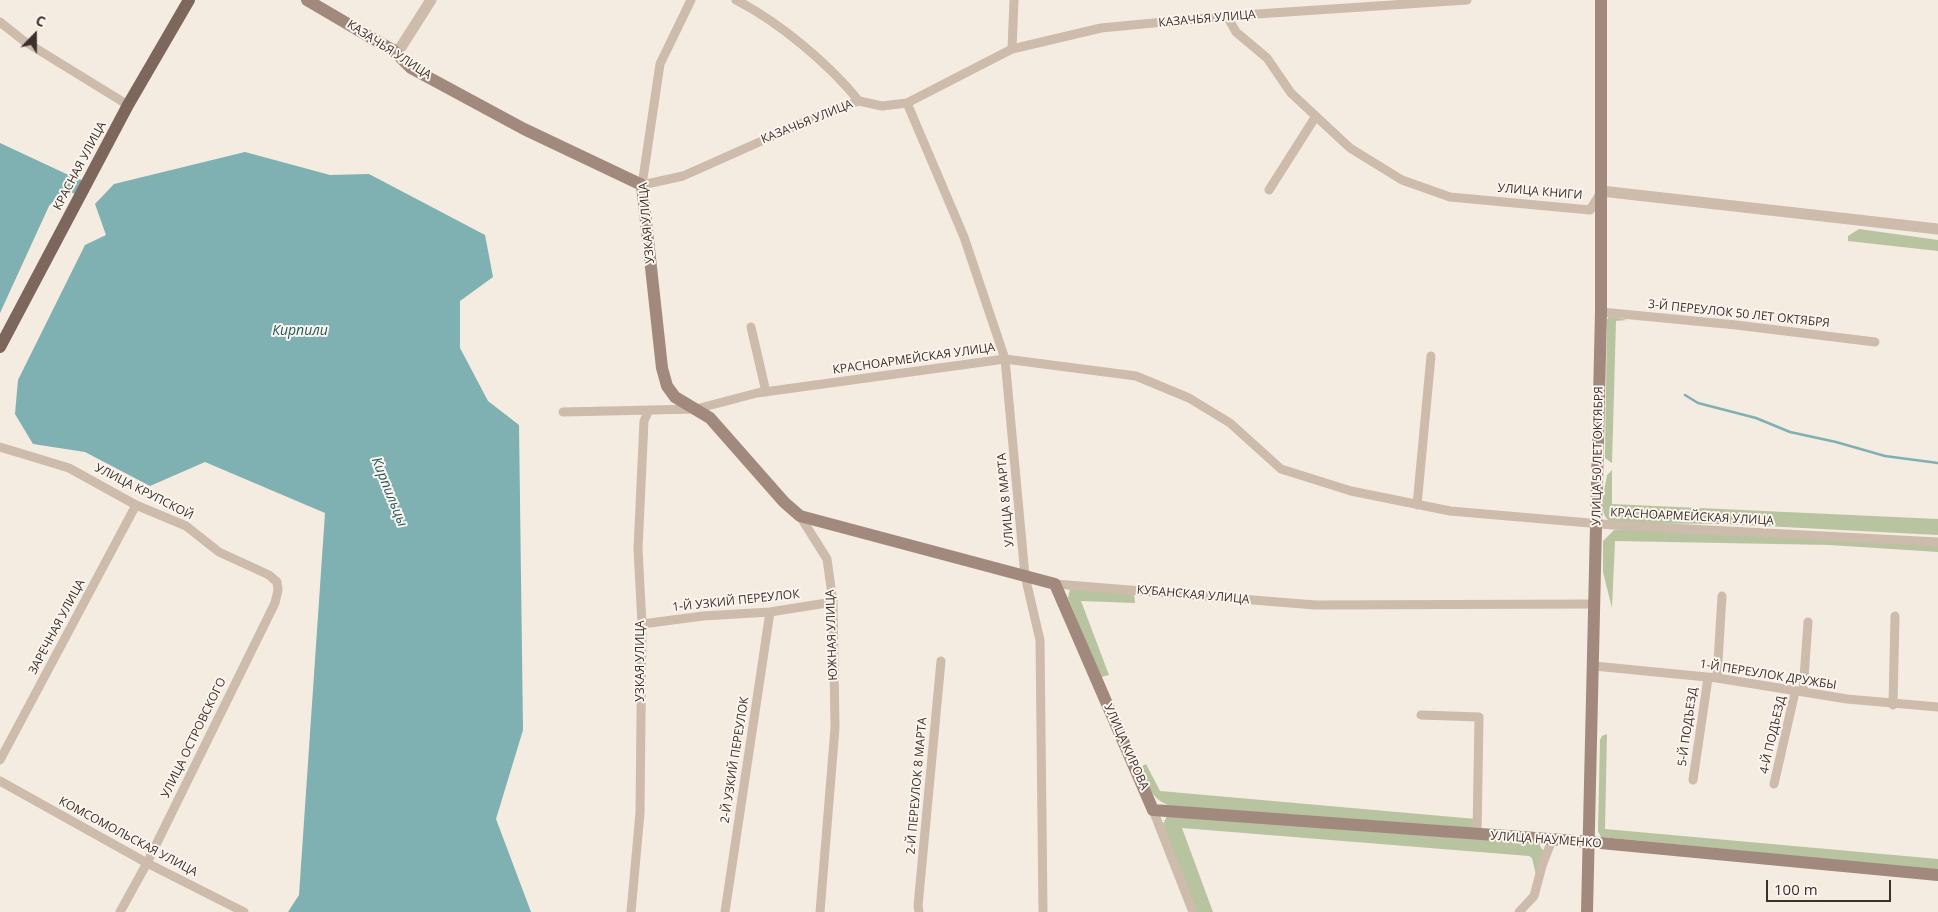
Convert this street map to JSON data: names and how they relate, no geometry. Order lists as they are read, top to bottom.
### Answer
{
  "streets": {
    "main road": [
      "КАЗАЧЬЯ УЛИЦА",
      "КРАСНАЯ УЛИЦА",
      "УЗКАЯ УЛИЦА",
      "УЛИЦА 50 ЛЕТ ОКТЯБРЯ",
      "КУБАНСКАЯ УЛИЦА",
      "ЮЖНАЯ УЛИЦА",
      "УЛИЦА КИРОВА",
      "УЛИЦА НАУМЕНКО"
    ],
    "street": [
      "УЛИЦА КНИГИ",
      "3-Й ПЕРЕУЛОК 50 ЛЕТ ОКТЯБРЯ",
      "КРАСНОАРМЕЙСКАЯ УЛИЦА",
      "УЛИЦА КРУПСКОЙ",
      "УЛИЦА 8 МАРТА",
      "1-Й УЗКИЙ ПЕРЕУЛОК",
      "ЗАРЕЧНАЯ УЛИЦА",
      "1-Й ПЕРЕУЛОК ДРУЖБЫ",
      "5-Й ПОДЪЕЗД",
      "4-Й ПОДЪЕЗД",
      "УЛИЦА ОСТРОВСКОГО",
      "2-Й УЗКИЙ ПЕРЕУЛОК",
      "2-Й ПЕРЕУЛОК 8 МАРТА",
      "КОМСОМОЛЬСКАЯ УЛИЦА"
    ]
  },
  "crossings": [
    ["КАЗАЧЬЯ УЛИЦА", "УЛИЦА КНИГИ"],
    ["КАЗАЧЬЯ УЛИЦА", "УЗКАЯ УЛИЦА"],
    ["КАЗАЧЬЯ УЛИЦА", "УЛИЦА 8 МАРТА"],
    ["УЛИЦА КНИГИ", "УЛИЦА 50 ЛЕТ ОКТЯБРЯ"],
    ["УЗКАЯ УЛИЦА", "КРАСНОАРМЕЙСКАЯ УЛИЦА"],
    ["УЗКАЯ УЛИЦА", "1-Й УЗКИЙ ПЕРЕУЛОК"],
    ["УЗКАЯ УЛИЦА", "ЮЖНАЯ УЛИЦА"],
    ["3-Й ПЕРЕУЛОК 50 ЛЕТ ОКТЯБРЯ", "УЛИЦА 50 ЛЕТ ОКТЯБРЯ"],
    ["КРАСНОАРМЕЙСКАЯ УЛИЦА", "УЛИЦА 50 ЛЕТ ОКТЯБРЯ"],
    ["КРАСНОАРМЕЙСКАЯ УЛИЦА", "УЛИЦА 8 МАРТА"],
    ["КРАСНОАРМЕЙСКАЯ УЛИЦА", "ЮЖНАЯ УЛИЦА"],
    ["УЛИЦА 50 ЛЕТ ОКТЯБРЯ", "КУБАНСКАЯ УЛИЦА"],
    ["УЛИЦА 50 ЛЕТ ОКТЯБРЯ", "1-Й ПЕРЕУЛОК ДРУЖБЫ"],
    ["УЛИЦА 50 ЛЕТ ОКТЯБРЯ", "УЛИЦА НАУМЕНКО"],
    ["УЛИЦА КРУПСКОЙ", "ЗАРЕЧНАЯ УЛИЦА"],
    ["УЛИЦА КРУПСКОЙ", "УЛИЦА ОСТРОВСКОГО"],
    ["УЛИЦА 8 МАРТА", "КУБАНСКАЯ УЛИЦА"],
    ["КУБАНСКАЯ УЛИЦА", "ЮЖНАЯ УЛИЦА"],
    ["КУБАНСКАЯ УЛИЦА", "УЛИЦА КИРОВА"],
    ["1-Й УЗКИЙ ПЕРЕУЛОК", "ЮЖНАЯ УЛИЦА"],
    ["1-Й УЗКИЙ ПЕРЕУЛОК", "2-Й УЗКИЙ ПЕРЕУЛОК"],
    ["1-Й ПЕРЕУЛОК ДРУЖБЫ", "5-Й ПОДЪЕЗД"],
    ["1-Й ПЕРЕУЛОК ДРУЖБЫ", "4-Й ПОДЪЕЗД"],
    ["УЛИЦА ОСТРОВСКОГО", "КОМСОМОЛЬСКАЯ УЛИЦА"],
    ["УЛИЦА КИРОВА", "УЛИЦА НАУМЕНКО"]
  ],
  "water": ["Кирпили", "Кирпильцы"],
  "scale_bar": "100 m",
  "north": "top"
}
